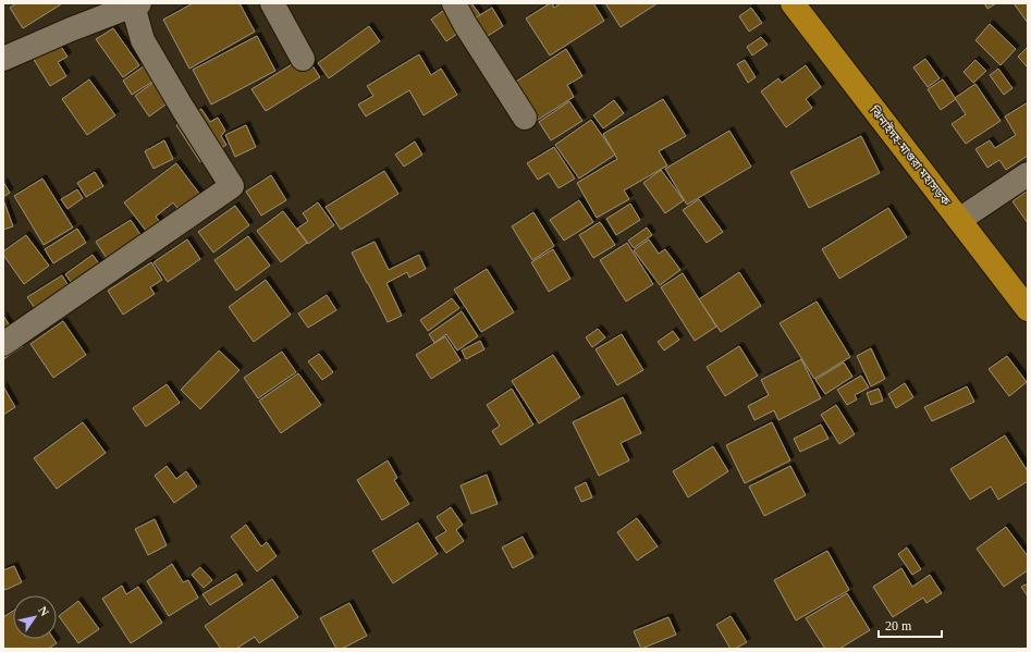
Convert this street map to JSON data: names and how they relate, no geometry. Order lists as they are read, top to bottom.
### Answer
{
  "streets": {
    "highway": ["ঝিনাইদহ-মাগুরা মহাসড়ক"]
  },
  "scale_bar": "20 m",
  "north": "top right"
}
